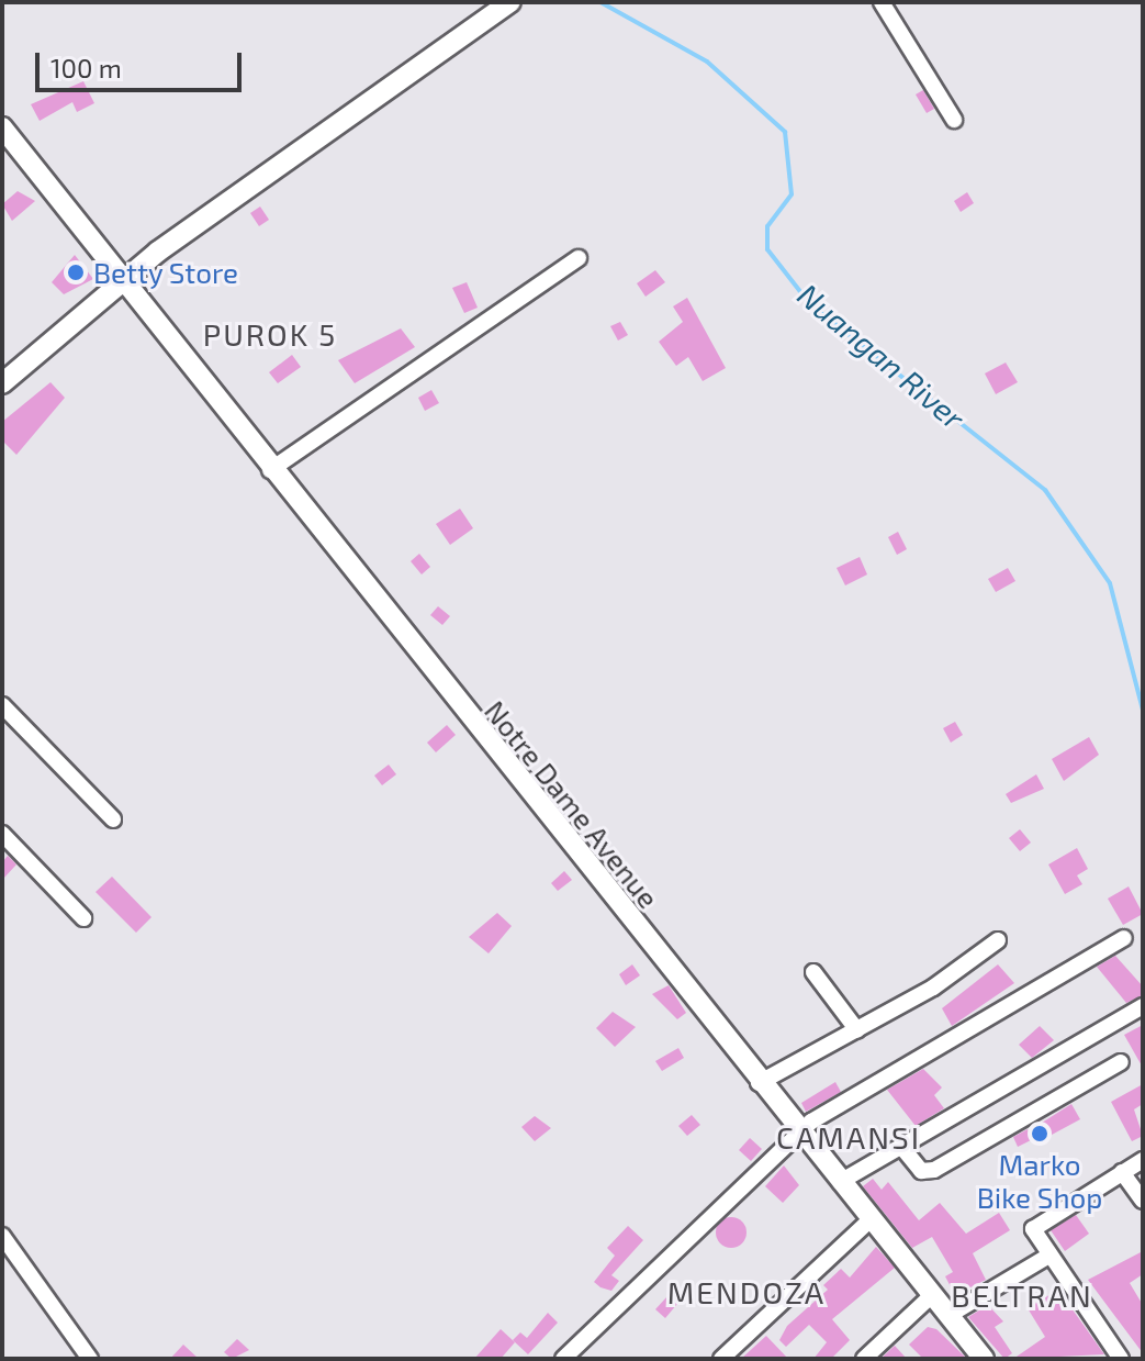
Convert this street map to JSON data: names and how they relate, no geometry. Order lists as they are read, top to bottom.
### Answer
{
  "streets": {
    "street": ["Notre Dame Avenue"]
  },
  "districts": [
    "PUROK 5",
    "CAMANSI",
    "MENDOZA",
    "BELTRAN"
  ],
  "water": ["Nuangan River"],
  "places": ["Betty Store", "Marko Bike Shop"],
  "scale_bar": "100 m"
}
